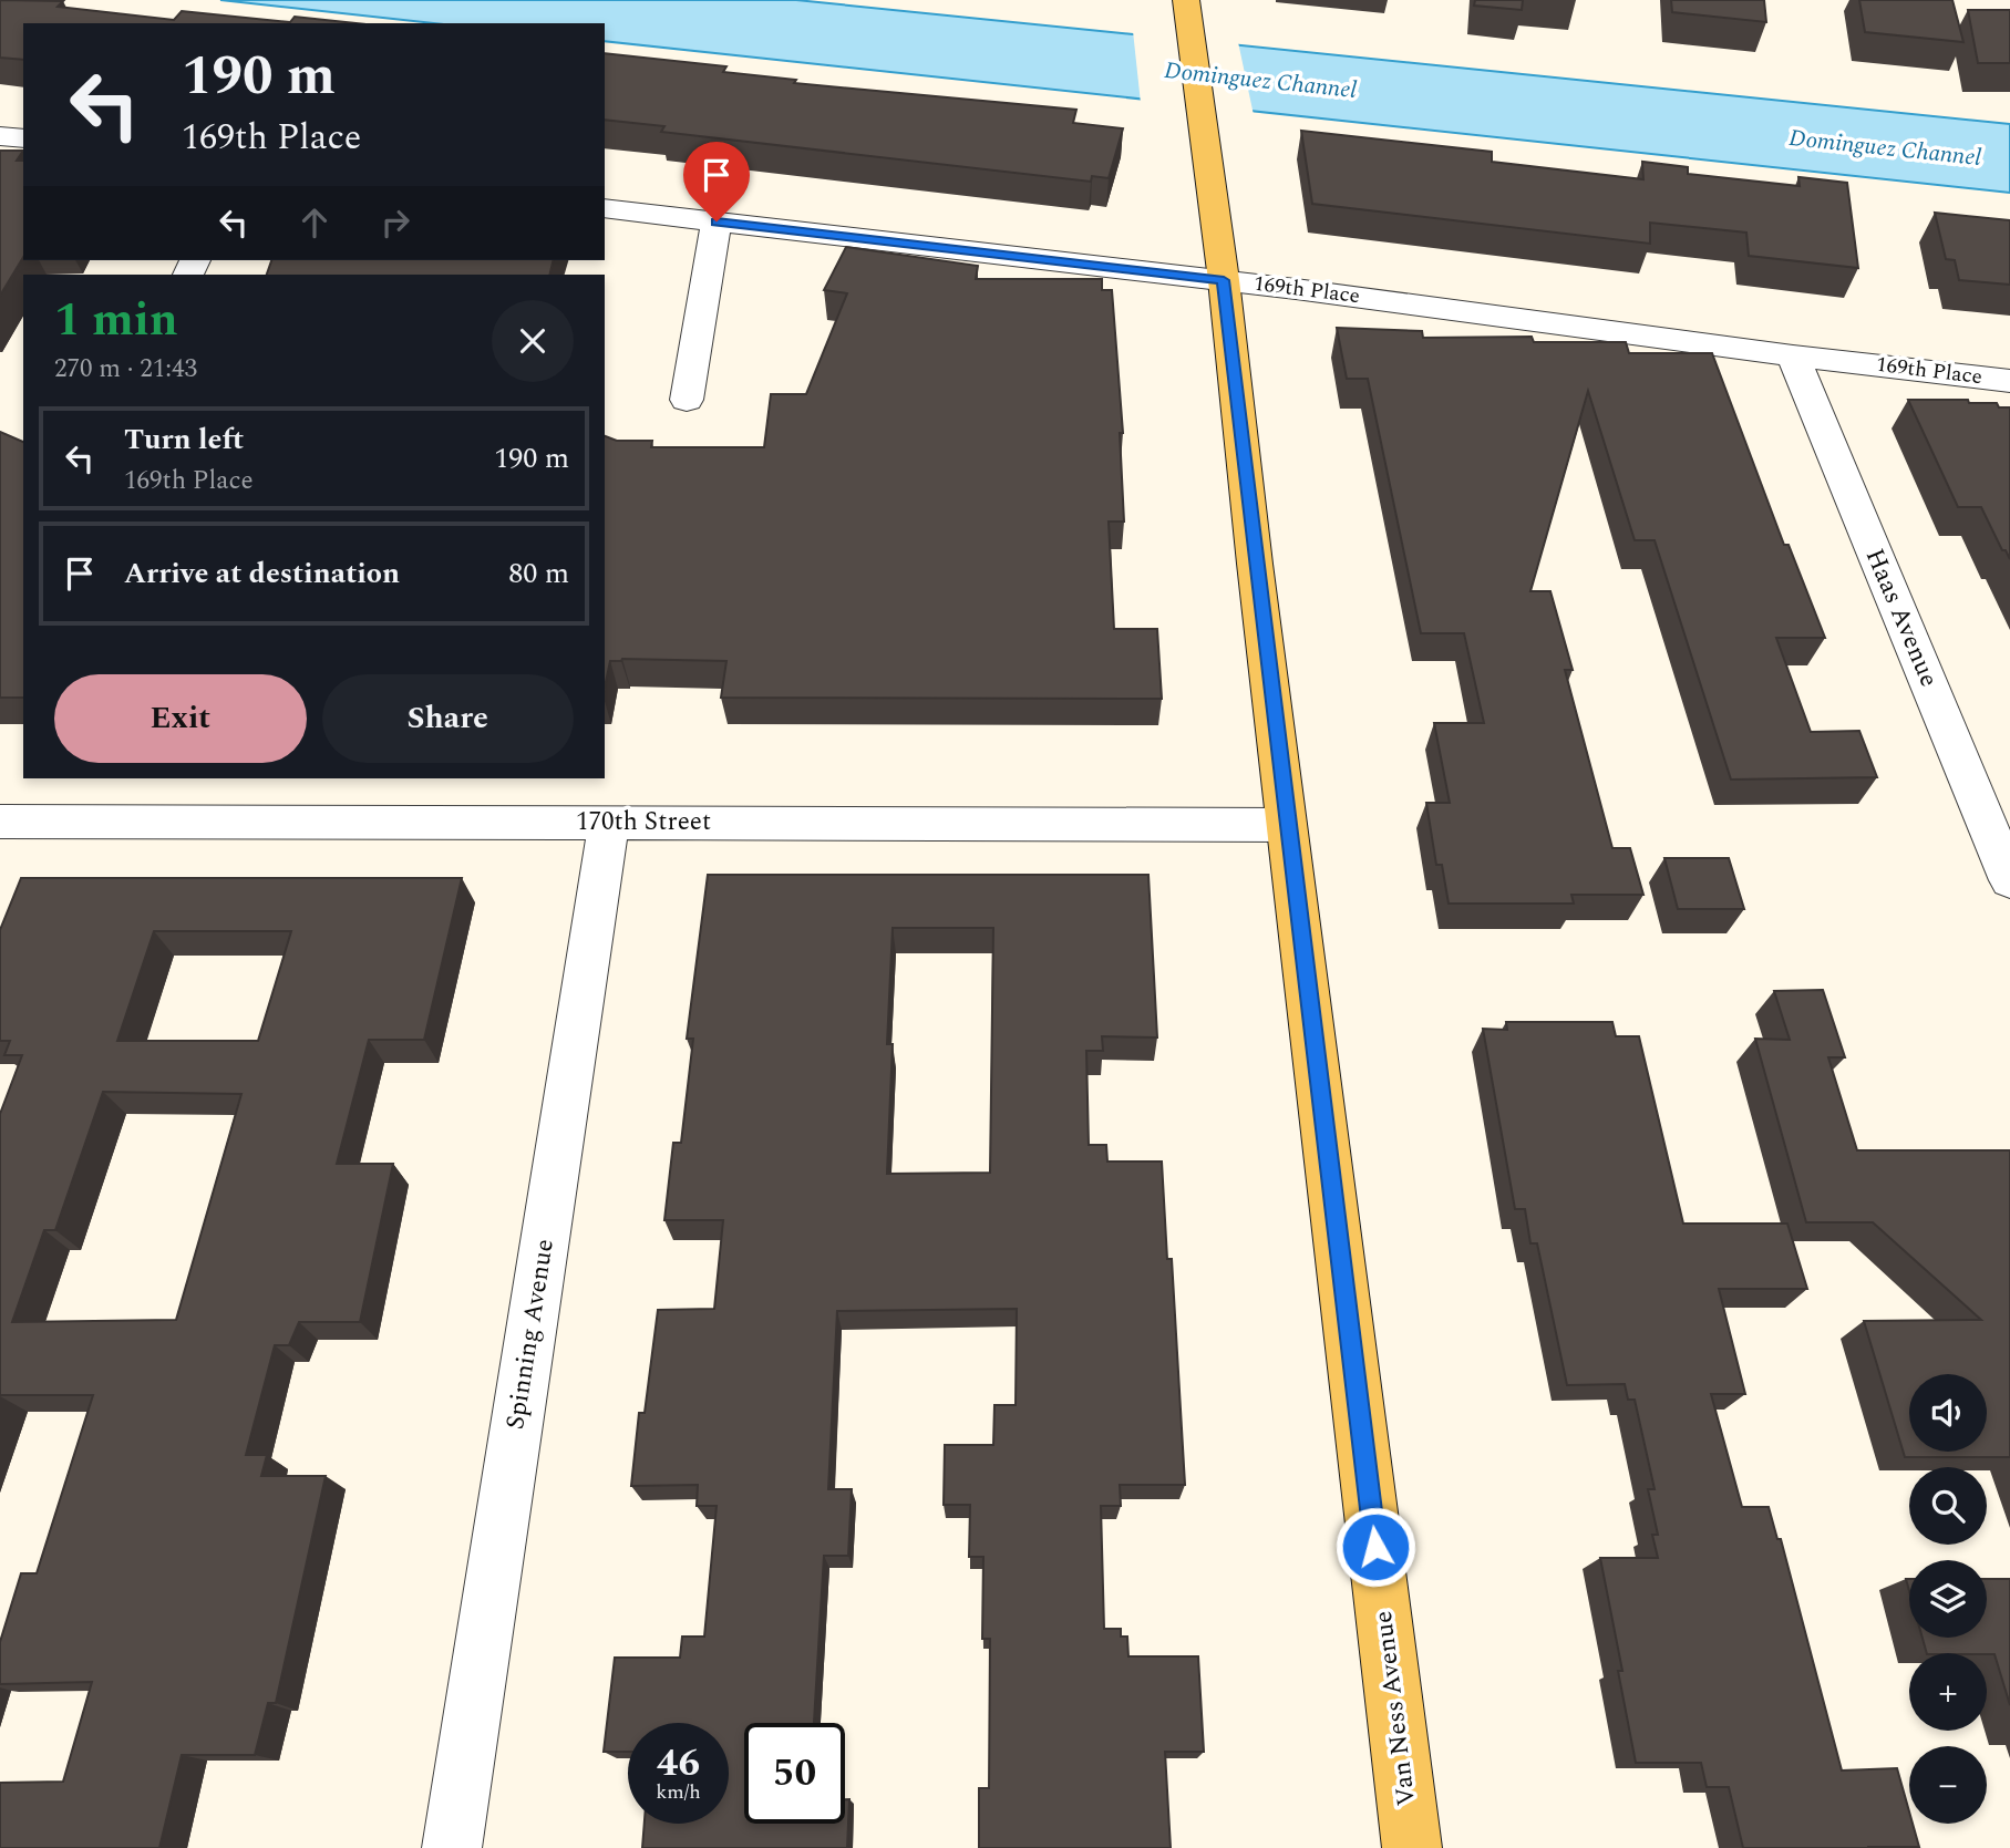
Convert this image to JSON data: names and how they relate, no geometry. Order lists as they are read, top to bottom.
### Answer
{
  "streets": {
    "main road": ["Van Ness Avenue"],
    "street": [
      "169th Place",
      "Haas Avenue",
      "170th Street",
      "Spinning Avenue"
    ]
  },
  "crossings": [
    ["169th Place", "Haas Avenue"],
    ["169th Place", "Van Ness Avenue"],
    ["170th Street", "Spinning Avenue"],
    ["170th Street", "Van Ness Avenue"]
  ],
  "water": ["Dominguez Channel"],
  "page": {
    "turn": ["190 m", "169th Place"],
    "heading": ["1 min", "270 m · 21:43"],
    "list": [
      {
        "name": "Turn left",
        "note": "169th Place",
        "value": "190 m"
      },
      {
        "name": "Arrive at destination",
        "value": "80 m"
      }
    ],
    "buttons": ["Exit", "Share"],
    "map_buttons": ["+", "−"],
    "speed": "46 km/h",
    "limit": "50"
  }
}
